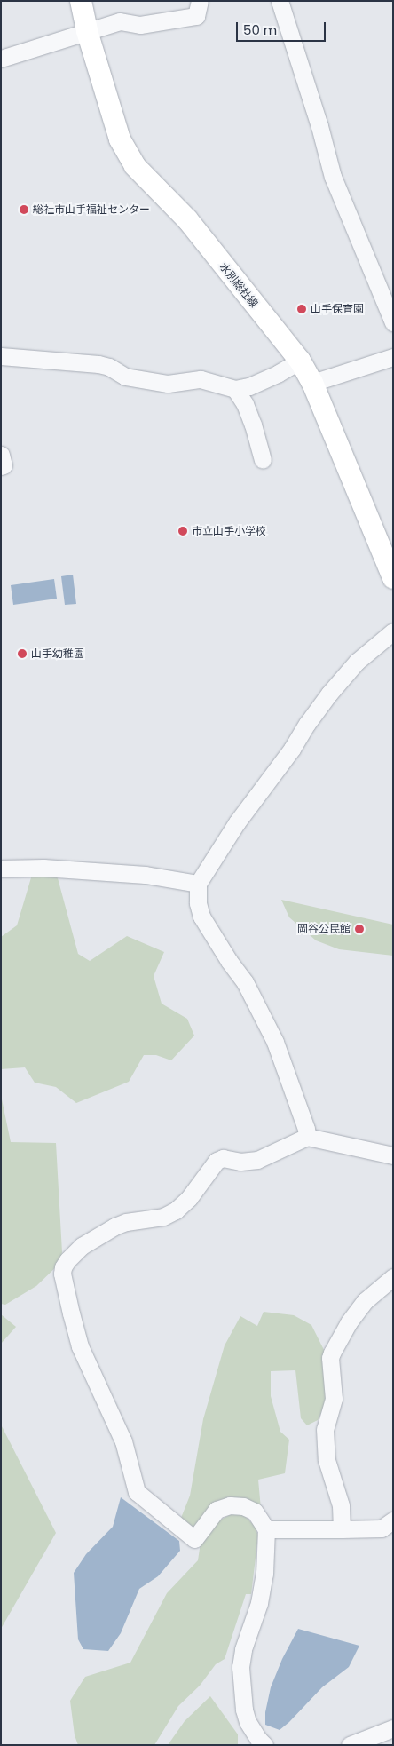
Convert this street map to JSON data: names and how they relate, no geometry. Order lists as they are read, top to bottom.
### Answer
{
  "streets": {
    "main road": ["水別総社線"]
  },
  "places": [
    "総社市山手福祉センター",
    "山手保育園",
    "市立山手小学校",
    "山手幼稚園",
    "岡谷公民館"
  ],
  "scale_bar": "50 m"
}
